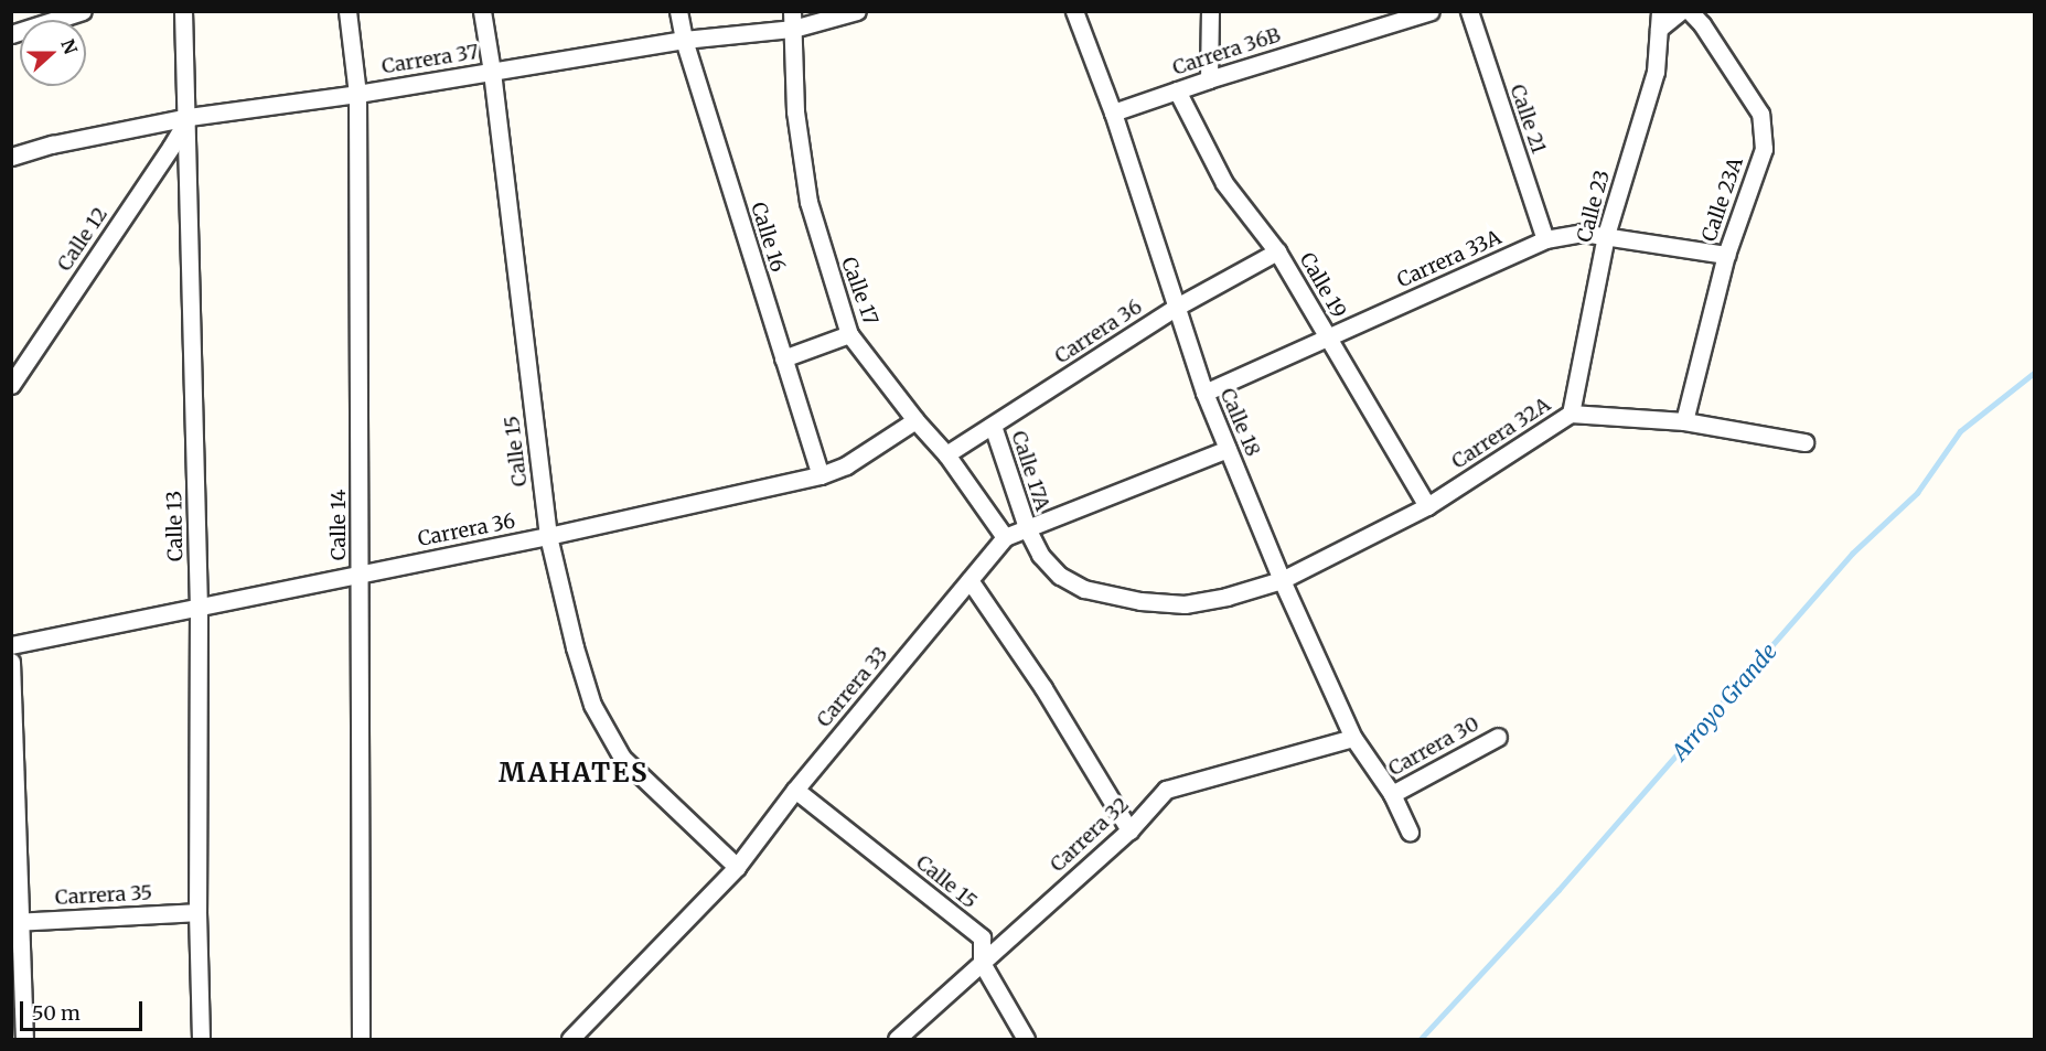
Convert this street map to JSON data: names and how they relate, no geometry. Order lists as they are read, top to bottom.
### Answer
{
  "streets": {
    "street": [
      "Carrera 36B",
      "Carrera 37",
      "Calle 21",
      "Calle 23A",
      "Calle 23",
      "Calle 16",
      "Calle 12",
      "Carrera 33A",
      "Calle 19",
      "Calle 17",
      "Carrera 36",
      "Calle 18",
      "Carrera 32A",
      "Calle 15",
      "Calle 17A",
      "Calle 14",
      "Calle 13",
      "Carrera 33",
      "Carrera 30",
      "Carrera 32",
      "Carrera 35"
    ]
  },
  "crossings": [
    ["Carrera 36B", "Calle 19"],
    ["Carrera 36B", "Calle 18"],
    ["Carrera 37", "Calle 16"],
    ["Carrera 37", "Calle 12"],
    ["Carrera 37", "Calle 17"],
    ["Carrera 37", "Calle 15"],
    ["Carrera 37", "Calle 14"],
    ["Carrera 37", "Calle 13"],
    ["Calle 21", "Carrera 33A"],
    ["Calle 23A", "Carrera 33A"],
    ["Calle 23A", "Carrera 32A"],
    ["Calle 23", "Carrera 33A"],
    ["Calle 23", "Carrera 32A"],
    ["Calle 16", "Carrera 36"],
    ["Calle 12", "Calle 13"],
    ["Carrera 33A", "Calle 19"],
    ["Carrera 33A", "Calle 18"],
    ["Calle 19", "Carrera 36"],
    ["Calle 19", "Carrera 32A"],
    ["Calle 17", "Carrera 36"],
    ["Calle 17", "Carrera 33"],
    ["Carrera 36", "Calle 18"],
    ["Carrera 36", "Calle 15"],
    ["Carrera 36", "Calle 17A"],
    ["Carrera 36", "Calle 14"],
    ["Carrera 36", "Calle 13"],
    ["Calle 18", "Carrera 32A"],
    ["Calle 18", "Carrera 30"],
    ["Calle 18", "Carrera 32"],
    ["Calle 15", "Carrera 33"],
    ["Calle 15", "Carrera 32"],
    ["Calle 13", "Carrera 35"]
  ],
  "districts": ["MAHATES"],
  "water": ["Arroyo Grande"],
  "scale_bar": "50 m",
  "north": "right"
}
